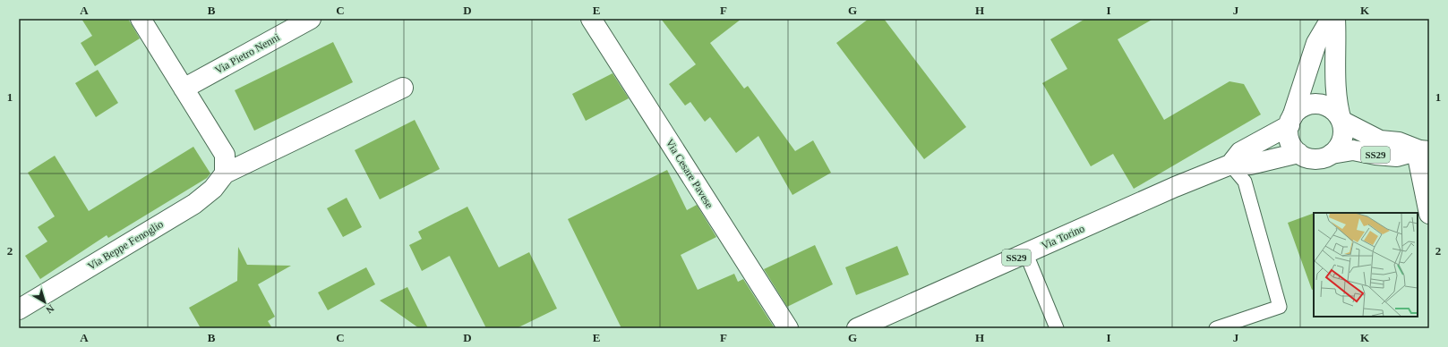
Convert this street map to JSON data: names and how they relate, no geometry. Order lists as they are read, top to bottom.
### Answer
{
  "streets": {
    "street": [
      "Via Pietro Nenni",
      "SS29",
      "Via Cesare Pavese",
      "Via Torino",
      "Via Beppe Fenoglio"
    ]
  },
  "crossings": [
    ["SS29", "Via Torino"]
  ],
  "north": "bottom right",
  "grid": {
    "columns": [
      "A",
      "B",
      "C",
      "D",
      "E",
      "F",
      "G",
      "H",
      "I",
      "J",
      "K"
    ],
    "rows": ["1", "2"]
  }
}
